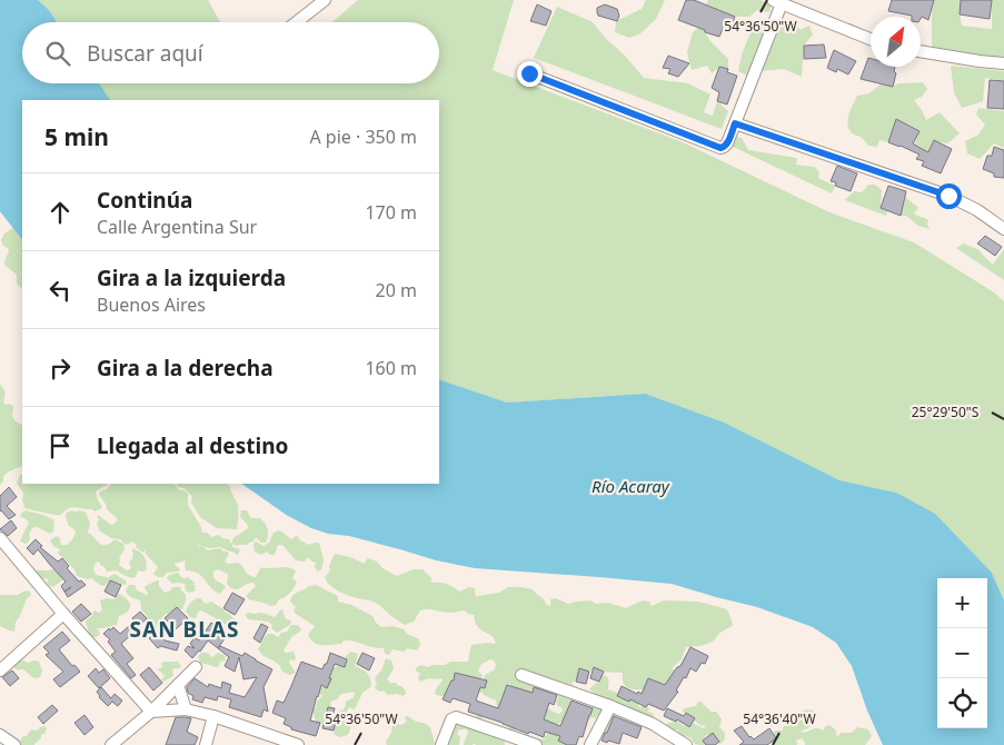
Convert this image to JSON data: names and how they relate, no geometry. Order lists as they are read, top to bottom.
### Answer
{
  "districts": ["SAN BLAS"],
  "water": ["Río Acaray"],
  "north": "top right",
  "page": {
    "search": "Buscar aquí",
    "heading": ["5 min", "A pie · 350 m"],
    "list": [
      ["Continúa", "Calle Argentina Sur", "170 m"],
      ["Gira a la izquierda", "Buenos Aires", "20 m"],
      ["Gira a la derecha", "160 m"],
      "Llegada al destino"
    ],
    "map_buttons": ["+", "−"]
  },
  "coordinates": ["54°36'50\"W", "25°29'50\"S", "54°36'40\"W"]
}
